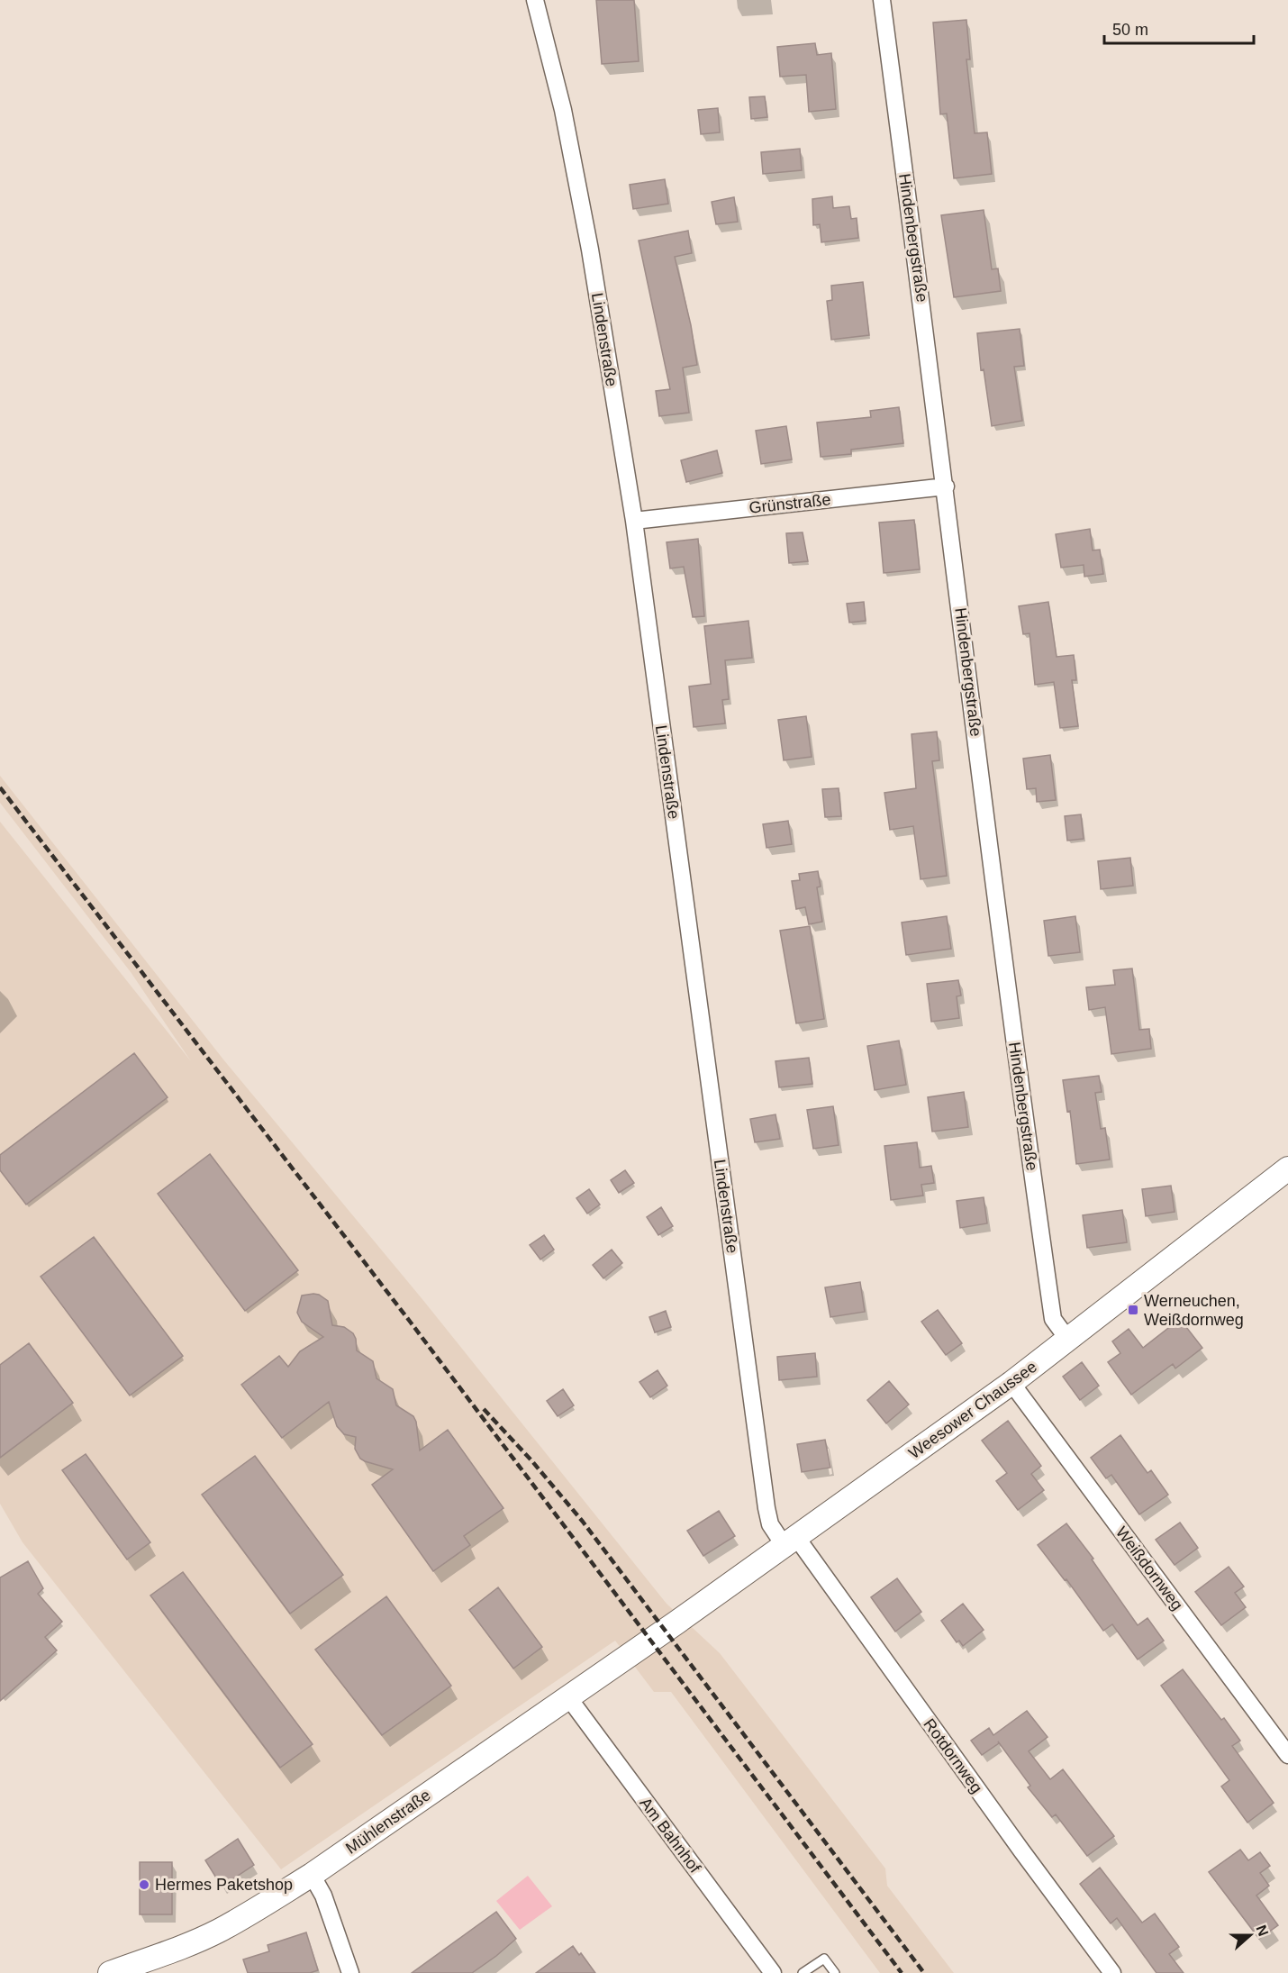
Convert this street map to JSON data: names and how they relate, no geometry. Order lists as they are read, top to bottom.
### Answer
{
  "streets": {
    "main road": ["Weesower Chaussee", "Mühlenstraße"],
    "street": [
      "Hindenbergstraße",
      "Lindenstraße",
      "Grünstraße",
      "Weißdornweg",
      "Rotdornweg",
      "Am Bahnhof"
    ]
  },
  "crossings": [
    ["Hindenbergstraße", "Grünstraße"],
    ["Hindenbergstraße", "Weesower Chaussee"],
    ["Lindenstraße", "Grünstraße"],
    ["Lindenstraße", "Weesower Chaussee"],
    ["Lindenstraße", "Rotdornweg"],
    ["Weesower Chaussee", "Weißdornweg"],
    ["Weesower Chaussee", "Rotdornweg"],
    ["Weesower Chaussee", "Mühlenstraße"],
    ["Mühlenstraße", "Am Bahnhof"]
  ],
  "places": {
    "transit": ["Werneuchen, Weißdornweg"],
    "other": ["Hermes Paketshop"]
  },
  "scale_bar": "50 m",
  "north": "right"
}
